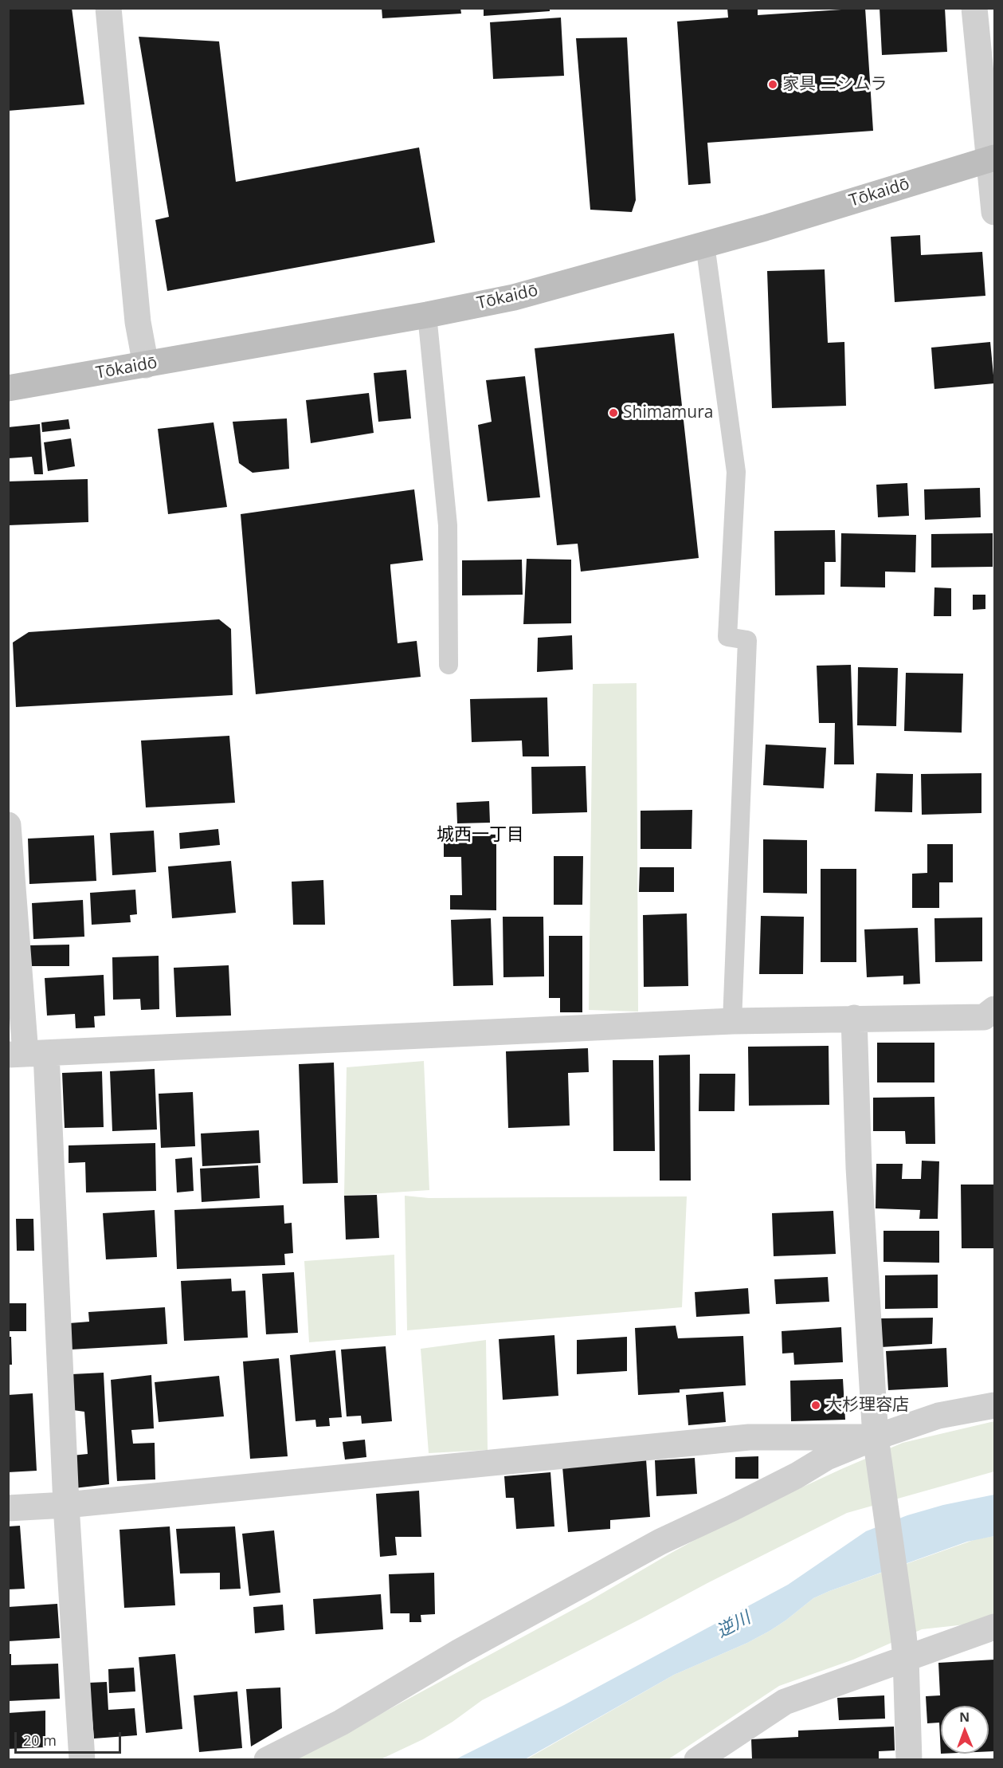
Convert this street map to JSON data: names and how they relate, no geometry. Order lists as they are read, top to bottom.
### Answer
{
  "streets": {
    "main road": ["Tōkaidō"]
  },
  "districts": ["城西一丁目"],
  "water": ["逆川"],
  "places": ["家具 ニシムラ", "Shimamura", "大杉理容店"],
  "scale_bar": "20 m",
  "north": "top"
}
